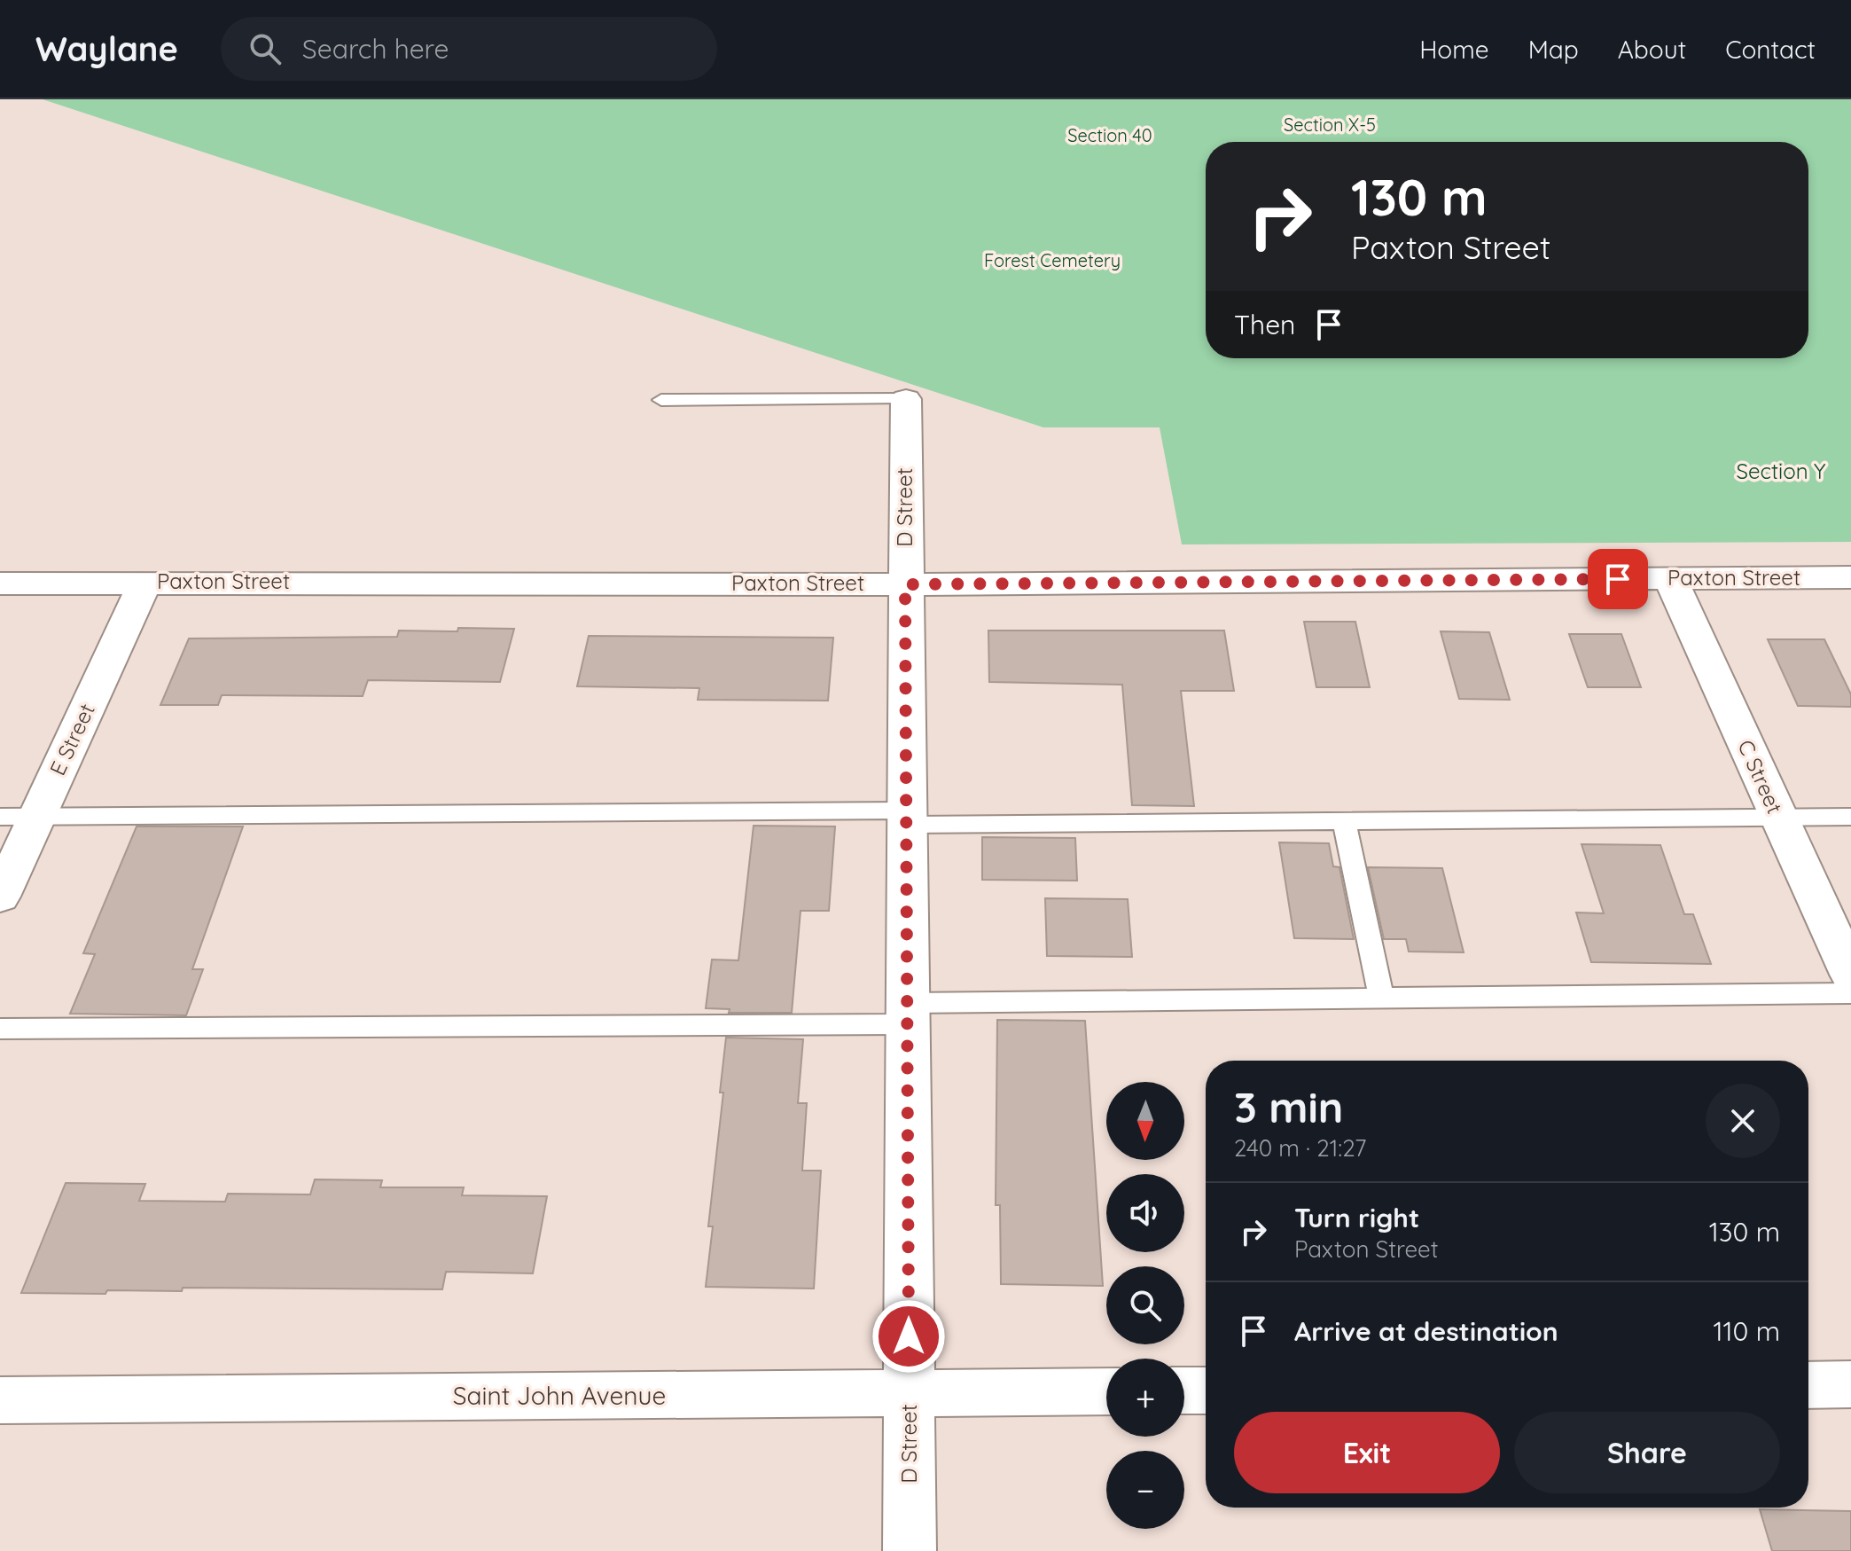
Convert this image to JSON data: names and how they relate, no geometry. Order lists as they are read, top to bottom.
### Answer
{
  "streets": {
    "street": [
      "D Street",
      "Paxton Street",
      "E Street",
      "C Street",
      "Saint John Avenue"
    ]
  },
  "crossings": [
    ["D Street", "Paxton Street"],
    ["D Street", "Saint John Avenue"],
    ["Paxton Street", "E Street"],
    ["Paxton Street", "C Street"]
  ],
  "parks": [
    "Section X-5",
    "Section 40",
    "Forest Cemetery",
    "Section Y"
  ],
  "north": "bottom",
  "page": {
    "header": "Waylane",
    "search": "Search here",
    "nav": [
      "Home",
      "Map",
      "About",
      "Contact"
    ],
    "turn": ["130 m", "Paxton Street"],
    "then": "Then",
    "heading": ["3 min", "240 m · 21:27"],
    "map_buttons": ["+", "−"],
    "list": [
      {
        "name": "Turn right",
        "note": "Paxton Street",
        "value": "130 m"
      },
      {
        "name": "Arrive at destination",
        "value": "110 m"
      }
    ],
    "buttons": ["Exit", "Share"]
  }
}
